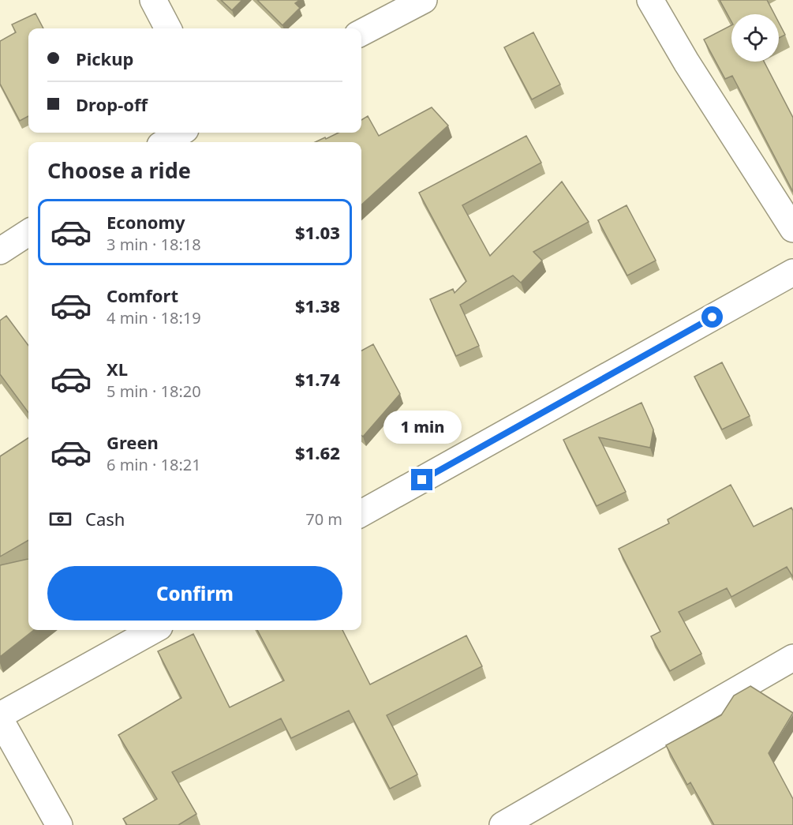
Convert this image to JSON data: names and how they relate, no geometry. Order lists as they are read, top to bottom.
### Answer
{
  "page": {
    "banner": ["Pickup", "Drop-off"],
    "heading": "Choose a ride",
    "list": [
      {
        "name": "Economy",
        "note": "3 min · 18:18",
        "value": "$1.03"
      },
      {
        "name": "Comfort",
        "note": "4 min · 18:19",
        "value": "$1.38"
      },
      {
        "name": "XL",
        "note": "5 min · 18:20",
        "value": "$1.74"
      },
      {
        "name": "Green",
        "note": "6 min · 18:21",
        "value": "$1.62"
      }
    ],
    "bubble": "1 min",
    "pay": ["Cash", "70 m"],
    "buttons": "Confirm"
  }
}
